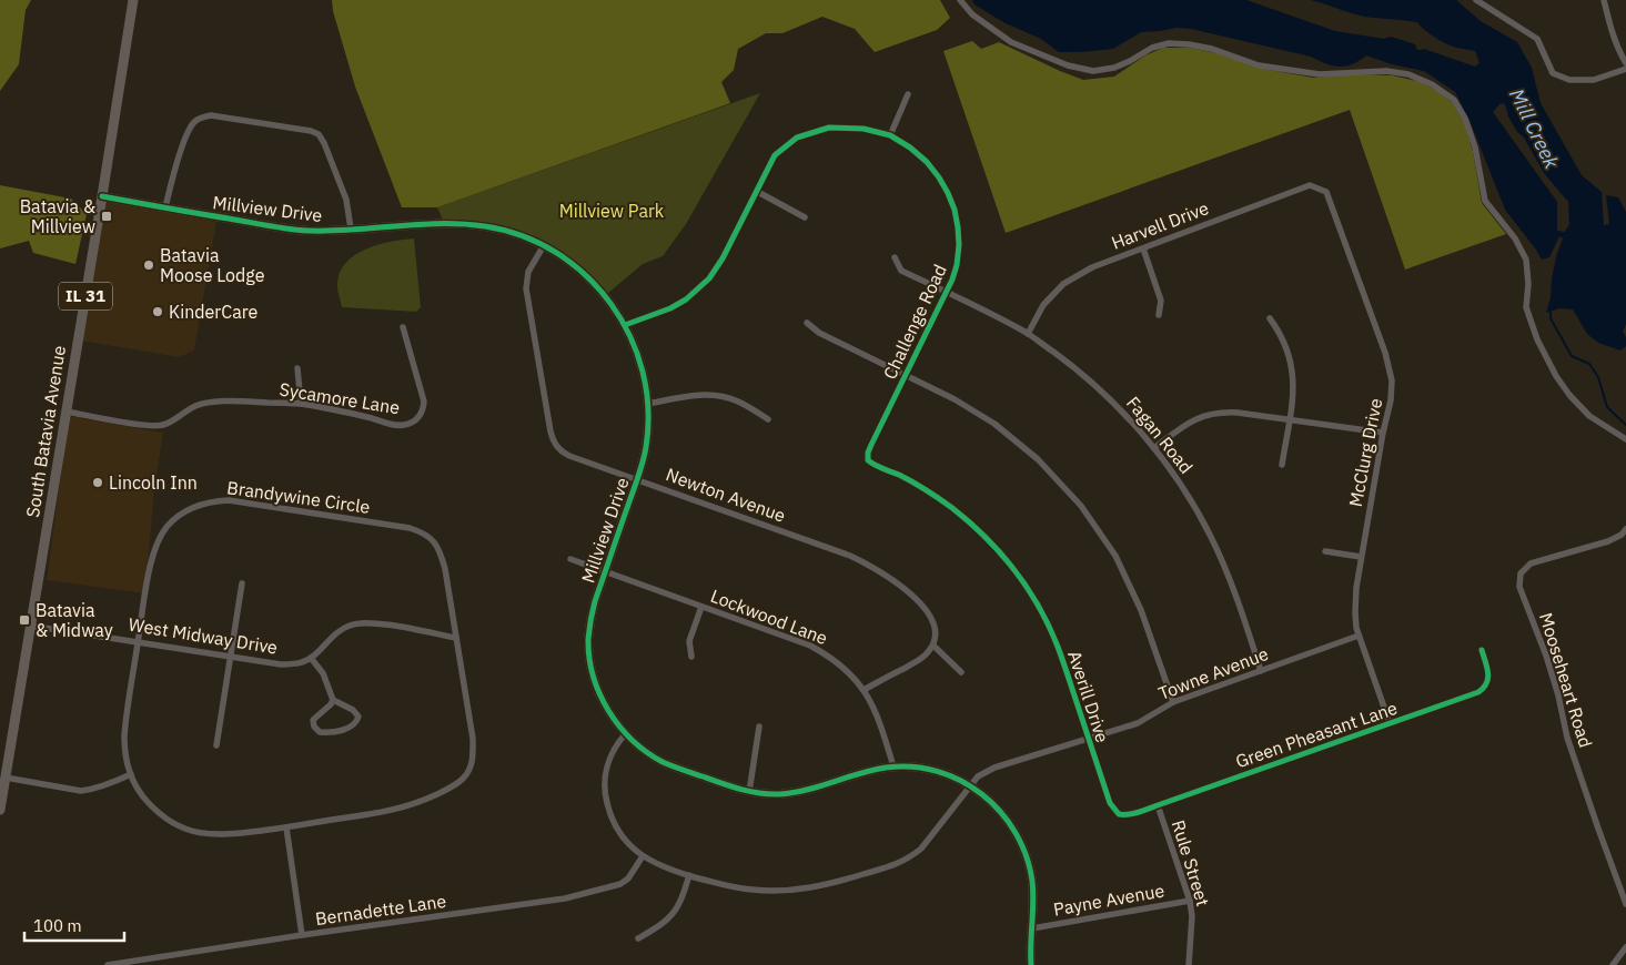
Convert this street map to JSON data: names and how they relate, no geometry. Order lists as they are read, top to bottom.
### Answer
{
  "streets": {
    "main road": ["IL 31", "South Batavia Avenue"],
    "street": [
      "Millview Drive",
      "Harvell Drive",
      "Challenge Road",
      "Sycamore Lane",
      "Fagan Road",
      "McClurg Drive",
      "Newton Avenue",
      "Brandywine Circle",
      "Lockwood Lane",
      "West Midway Drive",
      "Towne Avenue",
      "Mooseheart Road",
      "Averill Drive",
      "Green Pheasant Lane",
      "Rule Street",
      "Payne Avenue",
      "Bernadette Lane"
    ]
  },
  "crossings": [
    ["Millview Drive", "Challenge Road"],
    ["Millview Drive", "South Batavia Avenue"],
    ["Millview Drive", "Newton Avenue"],
    ["Millview Drive", "Lockwood Lane"],
    ["Millview Drive", "Towne Avenue"],
    ["Millview Drive", "Payne Avenue"],
    ["Harvell Drive", "Fagan Road"],
    ["Harvell Drive", "McClurg Drive"],
    ["Challenge Road", "Fagan Road"],
    ["Challenge Road", "Averill Drive"],
    ["Sycamore Lane", "South Batavia Avenue"],
    ["South Batavia Avenue", "West Midway Drive"],
    ["Fagan Road", "Towne Avenue"],
    ["McClurg Drive", "Towne Avenue"],
    ["McClurg Drive", "Green Pheasant Lane"],
    ["Brandywine Circle", "West Midway Drive"],
    ["Towne Avenue", "Averill Drive"],
    ["Towne Avenue", "Bernadette Lane"],
    ["Averill Drive", "Green Pheasant Lane"],
    ["Green Pheasant Lane", "Rule Street"],
    ["Rule Street", "Payne Avenue"]
  ],
  "water": ["Mill Creek"],
  "parks": ["Millview Park"],
  "places": {
    "transit": ["Batavia & Millview", "Batavia & Midway"],
    "other": ["Batavia Moose Lodge", "KinderCare", "Lincoln Inn"]
  },
  "scale_bar": "100 m"
}
